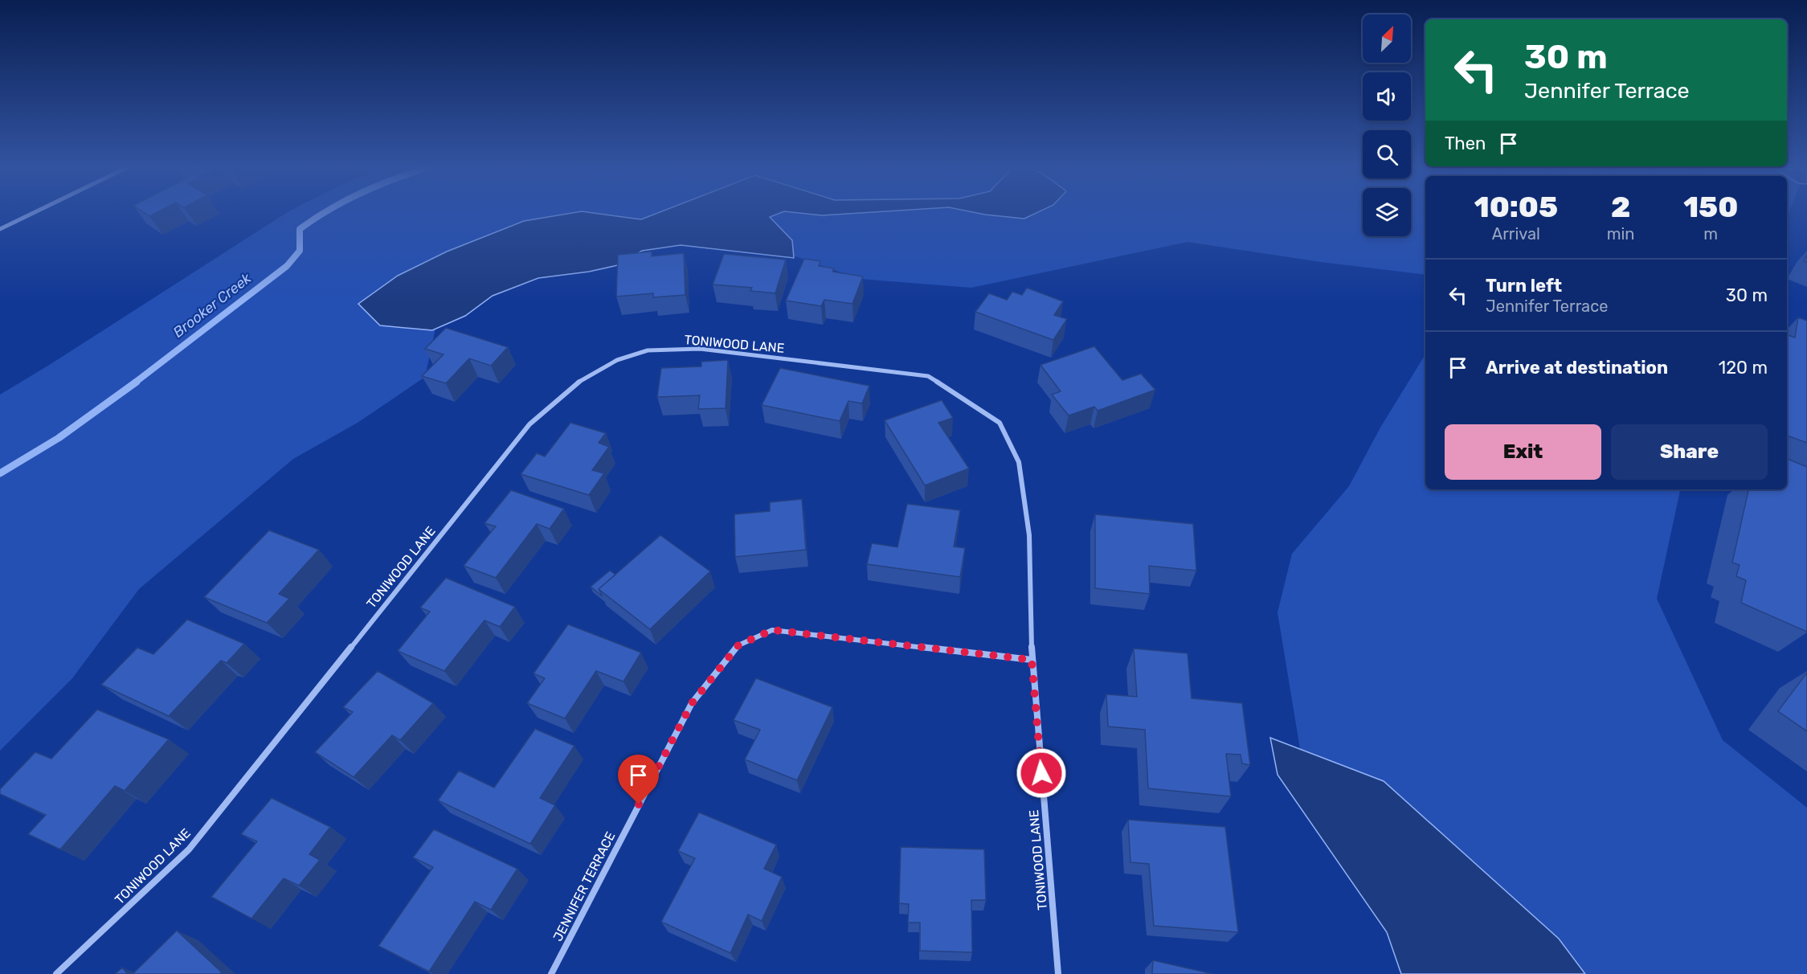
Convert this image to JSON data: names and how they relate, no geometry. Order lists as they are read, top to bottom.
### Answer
{
  "streets": {
    "street": ["TONIWOOD LANE", "JENNIFER TERRACE"]
  },
  "crossings": [
    ["TONIWOOD LANE", "JENNIFER TERRACE"]
  ],
  "water": ["Brooker Creek"],
  "north": "top right",
  "page": {
    "turn": ["30 m", "Jennifer Terrace"],
    "then": "Then",
    "eta": [
      "10:05",
      "Arrival",
      "2",
      "min",
      "150",
      "m"
    ],
    "list": [
      {
        "name": "Turn left",
        "note": "Jennifer Terrace",
        "value": "30 m"
      },
      {
        "name": "Arrive at destination",
        "value": "120 m"
      }
    ],
    "buttons": ["Exit", "Share"]
  }
}
